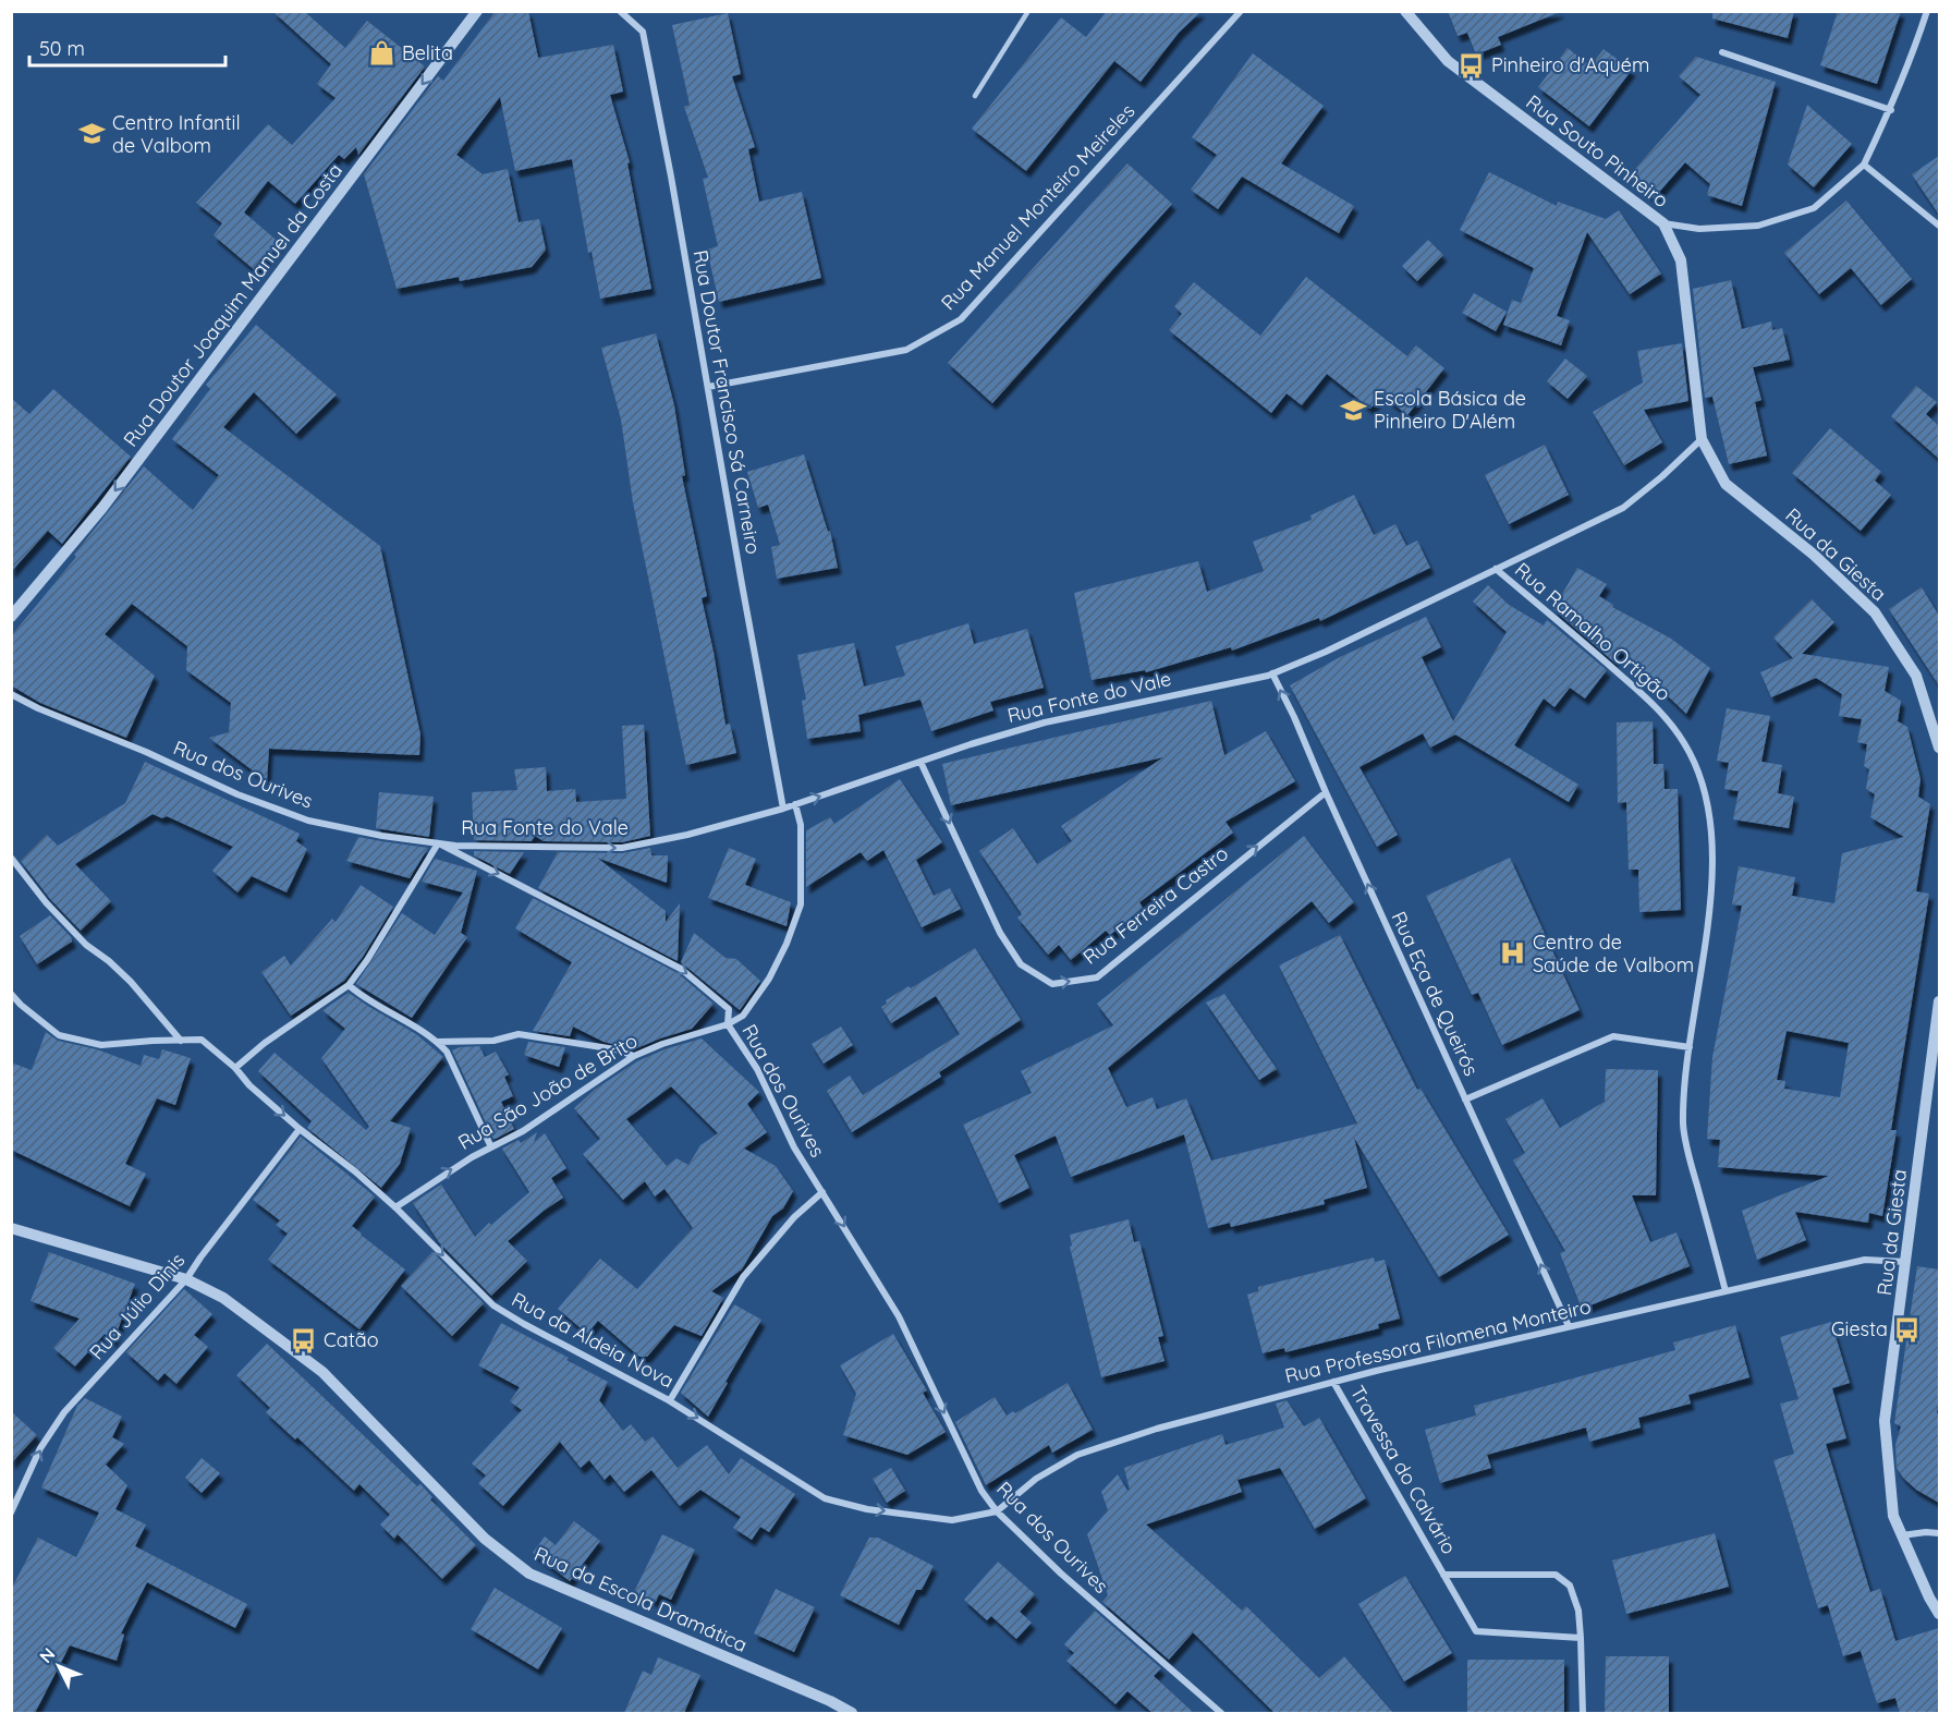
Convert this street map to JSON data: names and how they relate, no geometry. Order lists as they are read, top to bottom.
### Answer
{
  "streets": {
    "street": [
      "Rua Souto Pinheiro",
      "Rua Manuel Monteiro Meireles",
      "Rua Doutor Joaquim Manuel da Costa",
      "Rua Doutor Francisco Sá Carneiro",
      "Rua da Giesta",
      "Rua Ramalho Ortigão",
      "Rua Fonte do Vale",
      "Rua dos Ourives",
      "Rua Ferreira Castro",
      "Rua Eça de Queirós",
      "Rua São João de Brito",
      "Rua Júlio Dinis",
      "Rua da Aldeia Nova",
      "Rua Professora Filomena Monteiro",
      "Travessa do Calvário",
      "Rua da Escola Dramática"
    ]
  },
  "crossings": [
    ["Rua Souto Pinheiro", "Rua da Giesta"],
    ["Rua Souto Pinheiro", "Rua Fonte do Vale"],
    ["Rua Manuel Monteiro Meireles", "Rua Doutor Francisco Sá Carneiro"],
    ["Rua Doutor Francisco Sá Carneiro", "Rua Fonte do Vale"],
    ["Rua da Giesta", "Rua Fonte do Vale"],
    ["Rua da Giesta", "Rua Professora Filomena Monteiro"],
    ["Rua Ramalho Ortigão", "Rua Fonte do Vale"],
    ["Rua Ramalho Ortigão", "Rua Professora Filomena Monteiro"],
    ["Rua Fonte do Vale", "Rua dos Ourives"],
    ["Rua Fonte do Vale", "Rua Ferreira Castro"],
    ["Rua Fonte do Vale", "Rua Eça de Queirós"],
    ["Rua dos Ourives", "Rua São João de Brito"],
    ["Rua dos Ourives", "Rua da Aldeia Nova"],
    ["Rua dos Ourives", "Rua Professora Filomena Monteiro"],
    ["Rua Ferreira Castro", "Rua Eça de Queirós"],
    ["Rua Eça de Queirós", "Rua Professora Filomena Monteiro"],
    ["Rua São João de Brito", "Rua da Aldeia Nova"],
    ["Rua Júlio Dinis", "Rua da Aldeia Nova"],
    ["Rua Júlio Dinis", "Rua da Escola Dramática"],
    ["Rua da Aldeia Nova", "Rua Professora Filomena Monteiro"],
    ["Rua Professora Filomena Monteiro", "Travessa do Calvário"]
  ],
  "one_way": [
    "Rua Doutor Joaquim Manuel da Costa",
    "Rua Fonte do Vale",
    "Rua dos Ourives",
    "Rua Eça de Queirós",
    "Rua Júlio Dinis",
    "Rua da Aldeia Nova"
  ],
  "places": {
    "shop": ["Belita"],
    "bus stop": ["Pinheiro d'Aquém", "Giesta", "Catão"],
    "school or university": ["Centro Infantil de Valbom", "Escola Básica de Pinheiro D'Além"],
    "hospital": ["Centro de Saúde de Valbom"]
  },
  "scale_bar": "50 m",
  "north": "top left"
}
